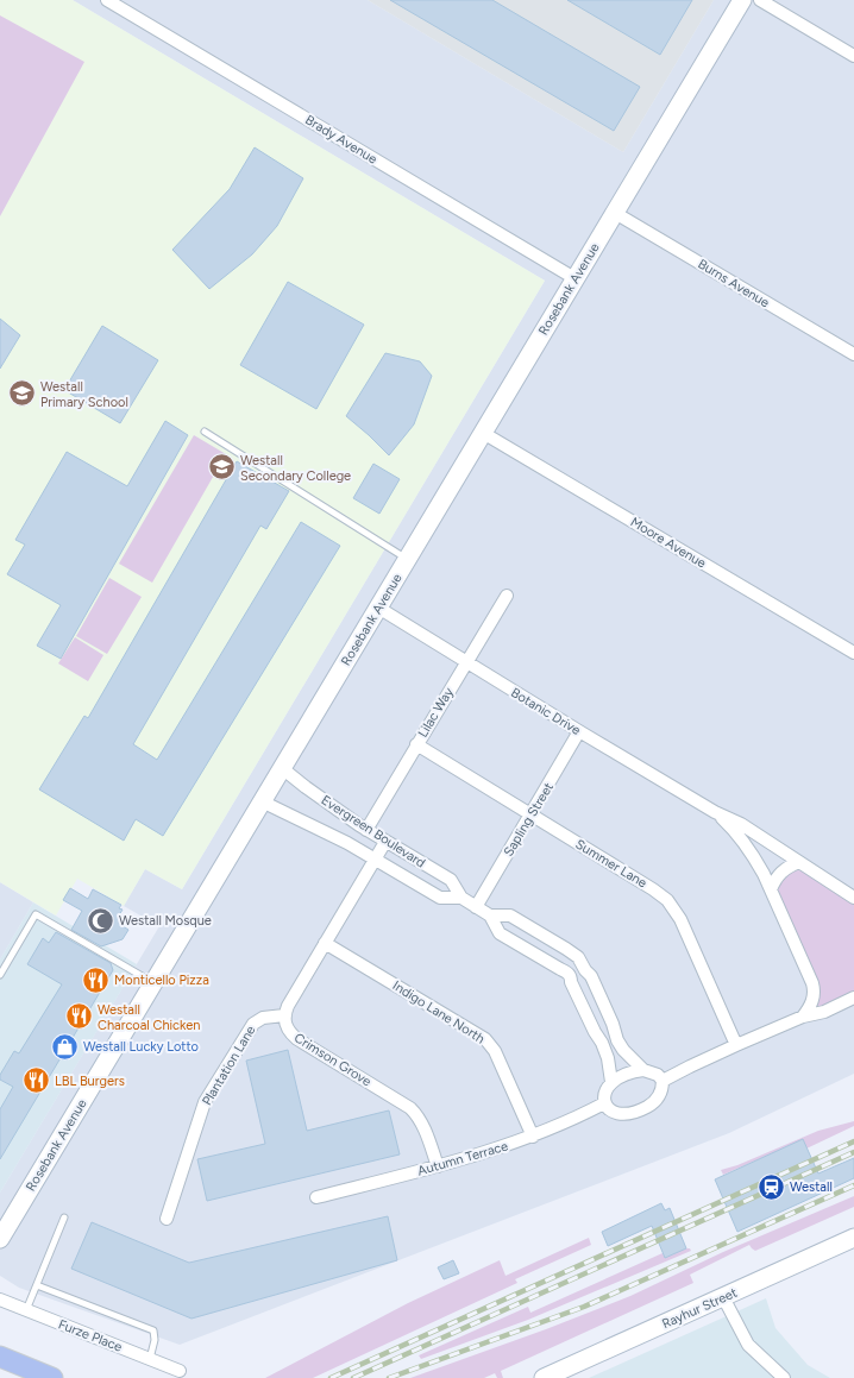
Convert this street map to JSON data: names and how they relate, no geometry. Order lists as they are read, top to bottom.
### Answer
{
  "streets": {
    "street": [
      "Brady Avenue",
      "Burns Avenue",
      "Rosebank Avenue",
      "Moore Avenue",
      "Botanic Drive",
      "Lilac Way",
      "Sapling Street",
      "Evergreen Boulevard",
      "Summer Lane",
      "Indigo Lane North",
      "Crimson Grove",
      "Plantation Lane",
      "Autumn Terrace",
      "Rayhur Street",
      "Furze Place"
    ]
  },
  "crossings": [
    ["Brady Avenue", "Rosebank Avenue"],
    ["Burns Avenue", "Rosebank Avenue"],
    ["Rosebank Avenue", "Moore Avenue"],
    ["Rosebank Avenue", "Botanic Drive"],
    ["Rosebank Avenue", "Evergreen Boulevard"],
    ["Botanic Drive", "Lilac Way"],
    ["Botanic Drive", "Sapling Street"],
    ["Lilac Way", "Evergreen Boulevard"],
    ["Lilac Way", "Summer Lane"],
    ["Sapling Street", "Evergreen Boulevard"],
    ["Sapling Street", "Summer Lane"],
    ["Evergreen Boulevard", "Autumn Terrace"],
    ["Indigo Lane North", "Autumn Terrace"],
    ["Crimson Grove", "Plantation Lane"],
    ["Crimson Grove", "Autumn Terrace"]
  ],
  "places": {
    "school or university": ["Westall Primary School", "Westall Secondary College"],
    "mosque": ["Westall Mosque"],
    "restaurant": ["Monticello Pizza", "Westall Charcoal Chicken", "LBL Burgers"],
    "shop": ["Westall Lucky Lotto"],
    "station": ["Westall"]
  }
}
